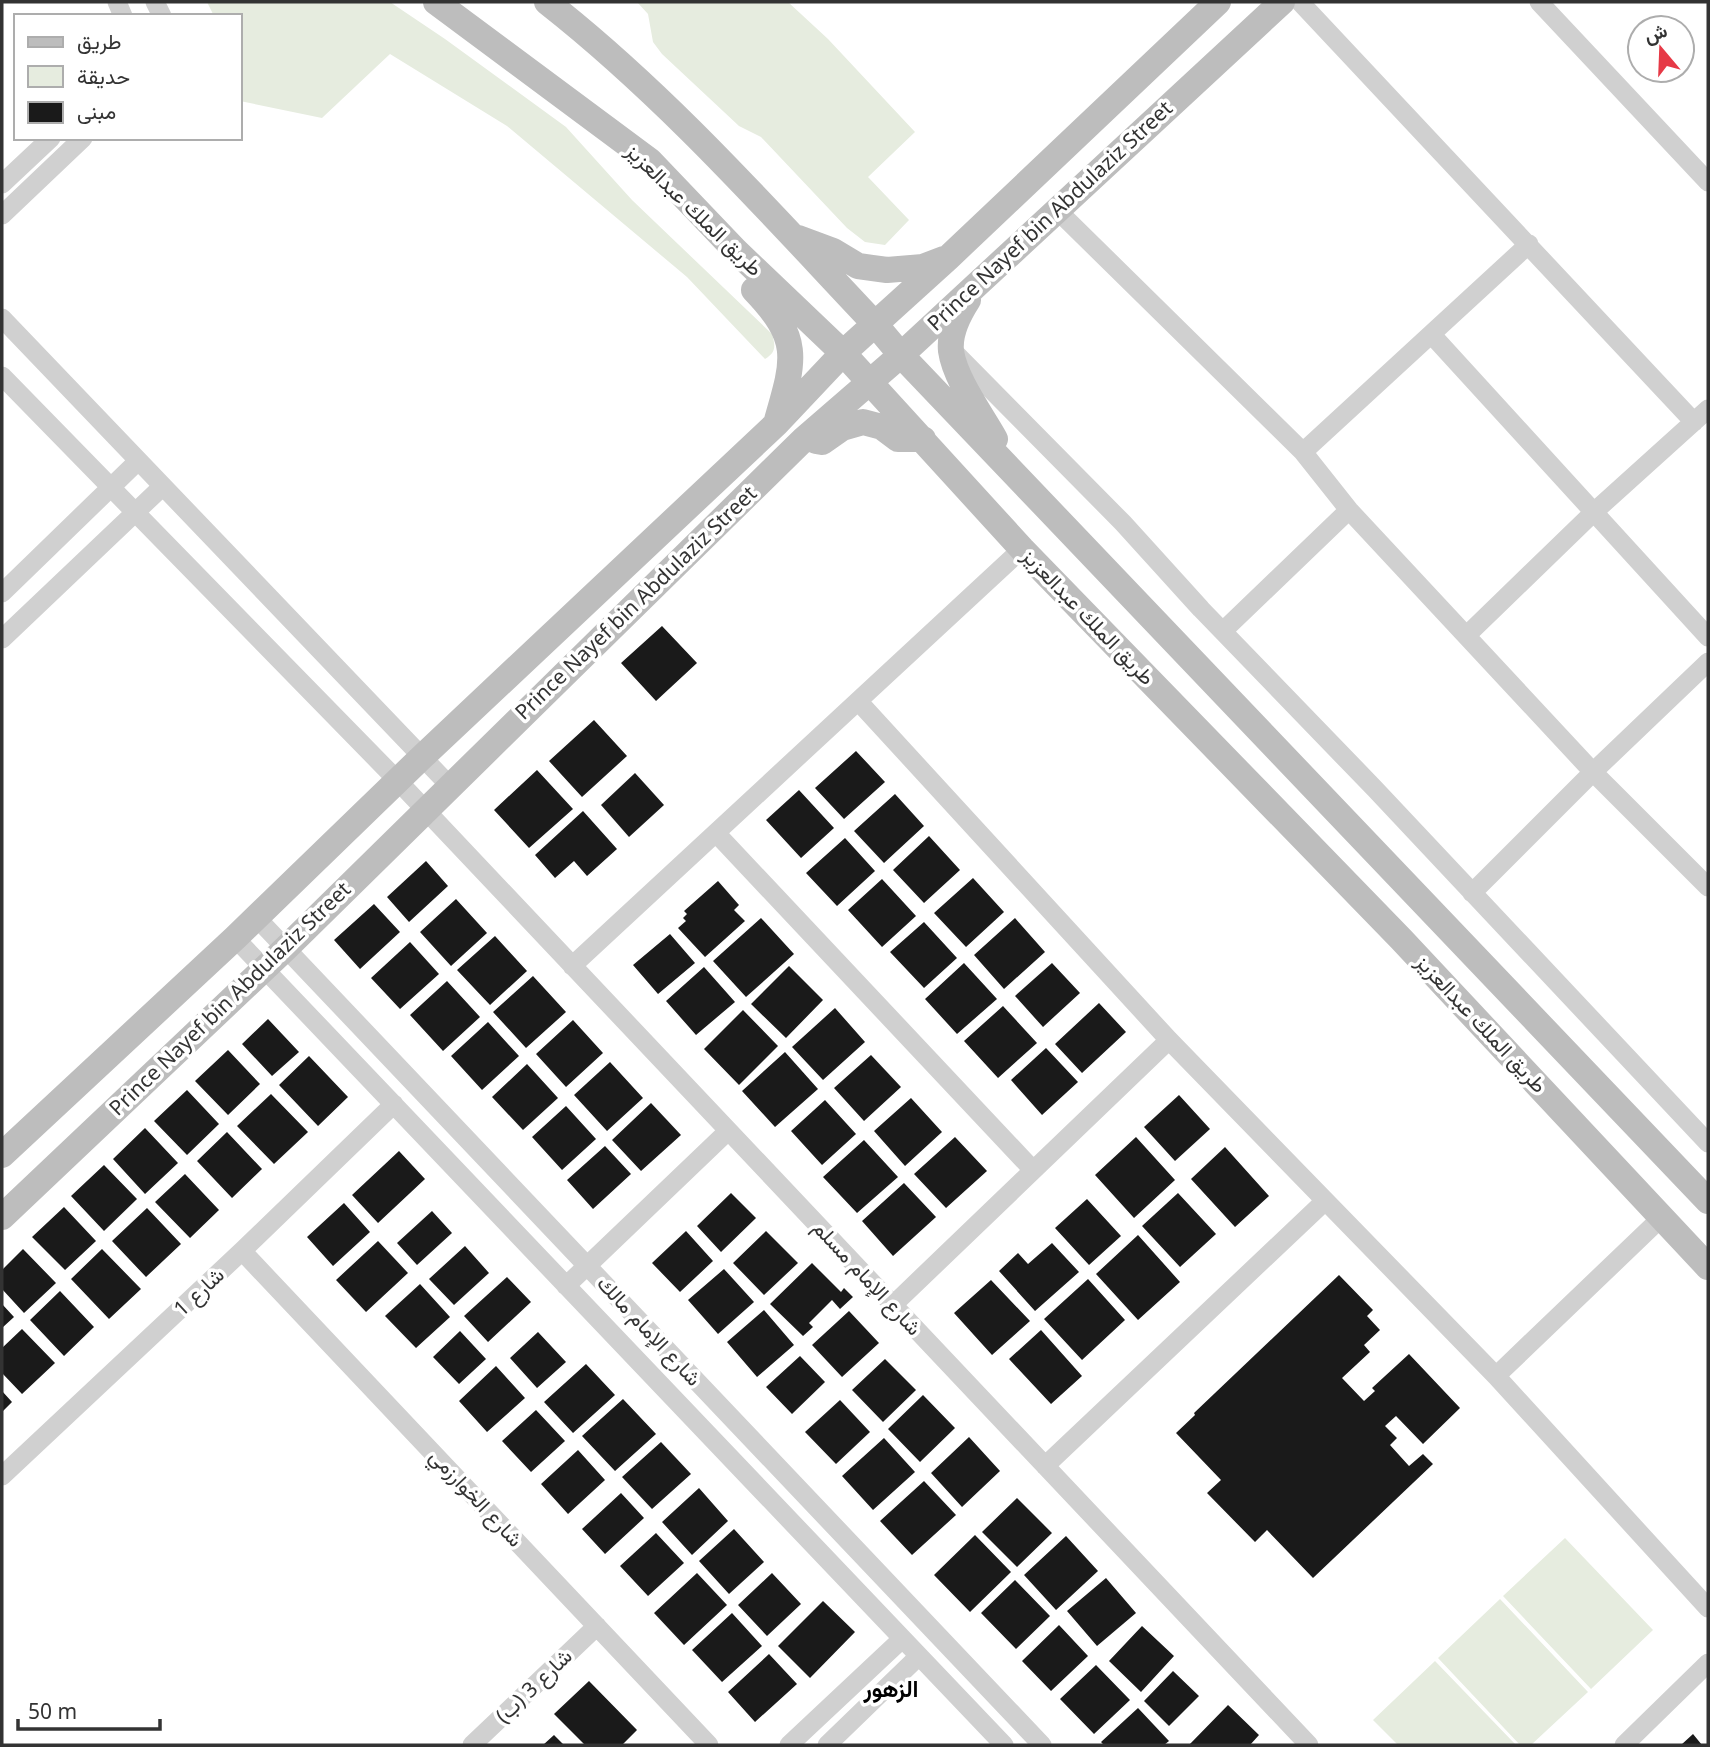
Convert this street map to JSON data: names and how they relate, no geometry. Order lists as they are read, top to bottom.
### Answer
{
  "streets": {
    "main road": ["طريق الملك عبدالعزيز", "Prince Nayef bin Abdulaziz Street"],
    "street": [
      "شارع الإمام مسلم",
      "شارع 1",
      "شارع الإمام مالك",
      "شارع الخوارزمي",
      "شارع 3 (ب)"
    ]
  },
  "crossings": [
    ["طريق الملك عبدالعزيز", "Prince Nayef bin Abdulaziz Street"],
    ["Prince Nayef bin Abdulaziz Street", "شارع الإمام مسلم"],
    ["Prince Nayef bin Abdulaziz Street", "شارع الإمام مالك"],
    ["شارع 1", "شارع الإمام مالك"],
    ["شارع 1", "شارع الخوارزمي"],
    ["شارع الخوارزمي", "شارع 3 (ب)"]
  ],
  "districts": ["الزهور"],
  "legend": ["طريق", "حديقة", "مبنى"],
  "scale_bar": "50 m",
  "north": "top"
}
